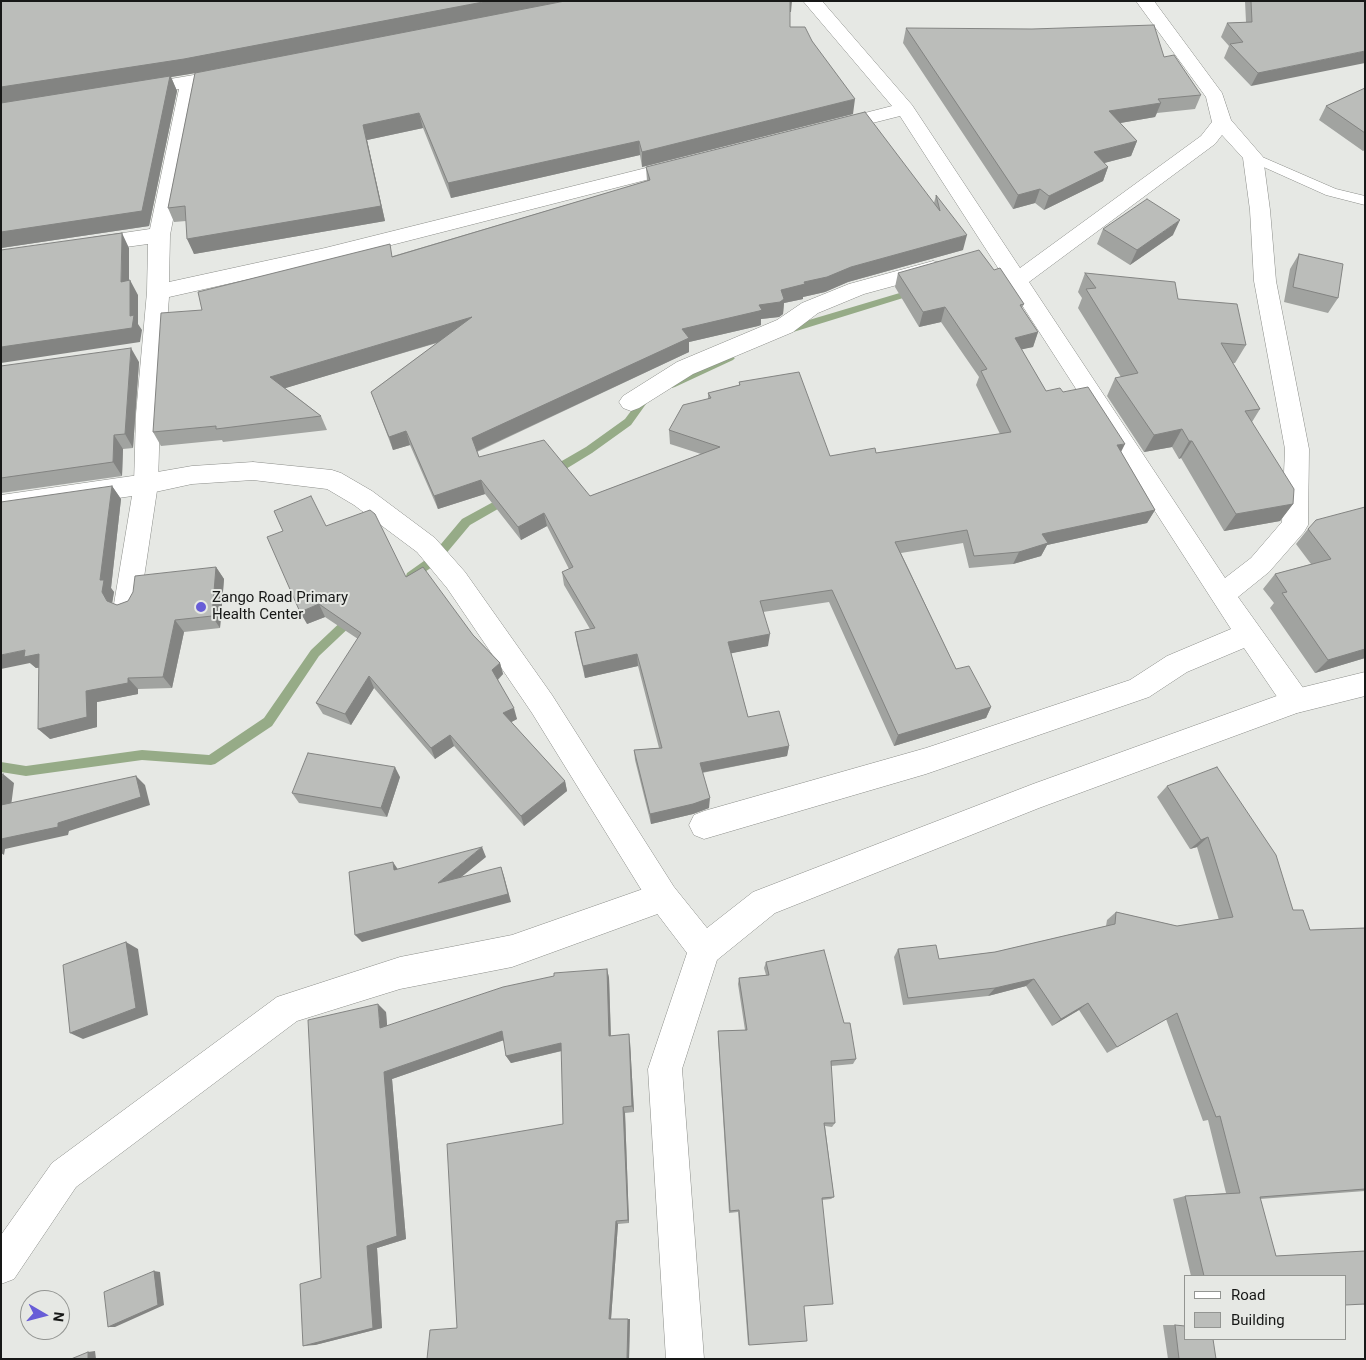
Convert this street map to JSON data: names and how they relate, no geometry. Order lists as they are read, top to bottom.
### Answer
{
  "places": ["Zango Road Primary Health Center"],
  "legend": ["Road", "Building"],
  "north": "right"
}
